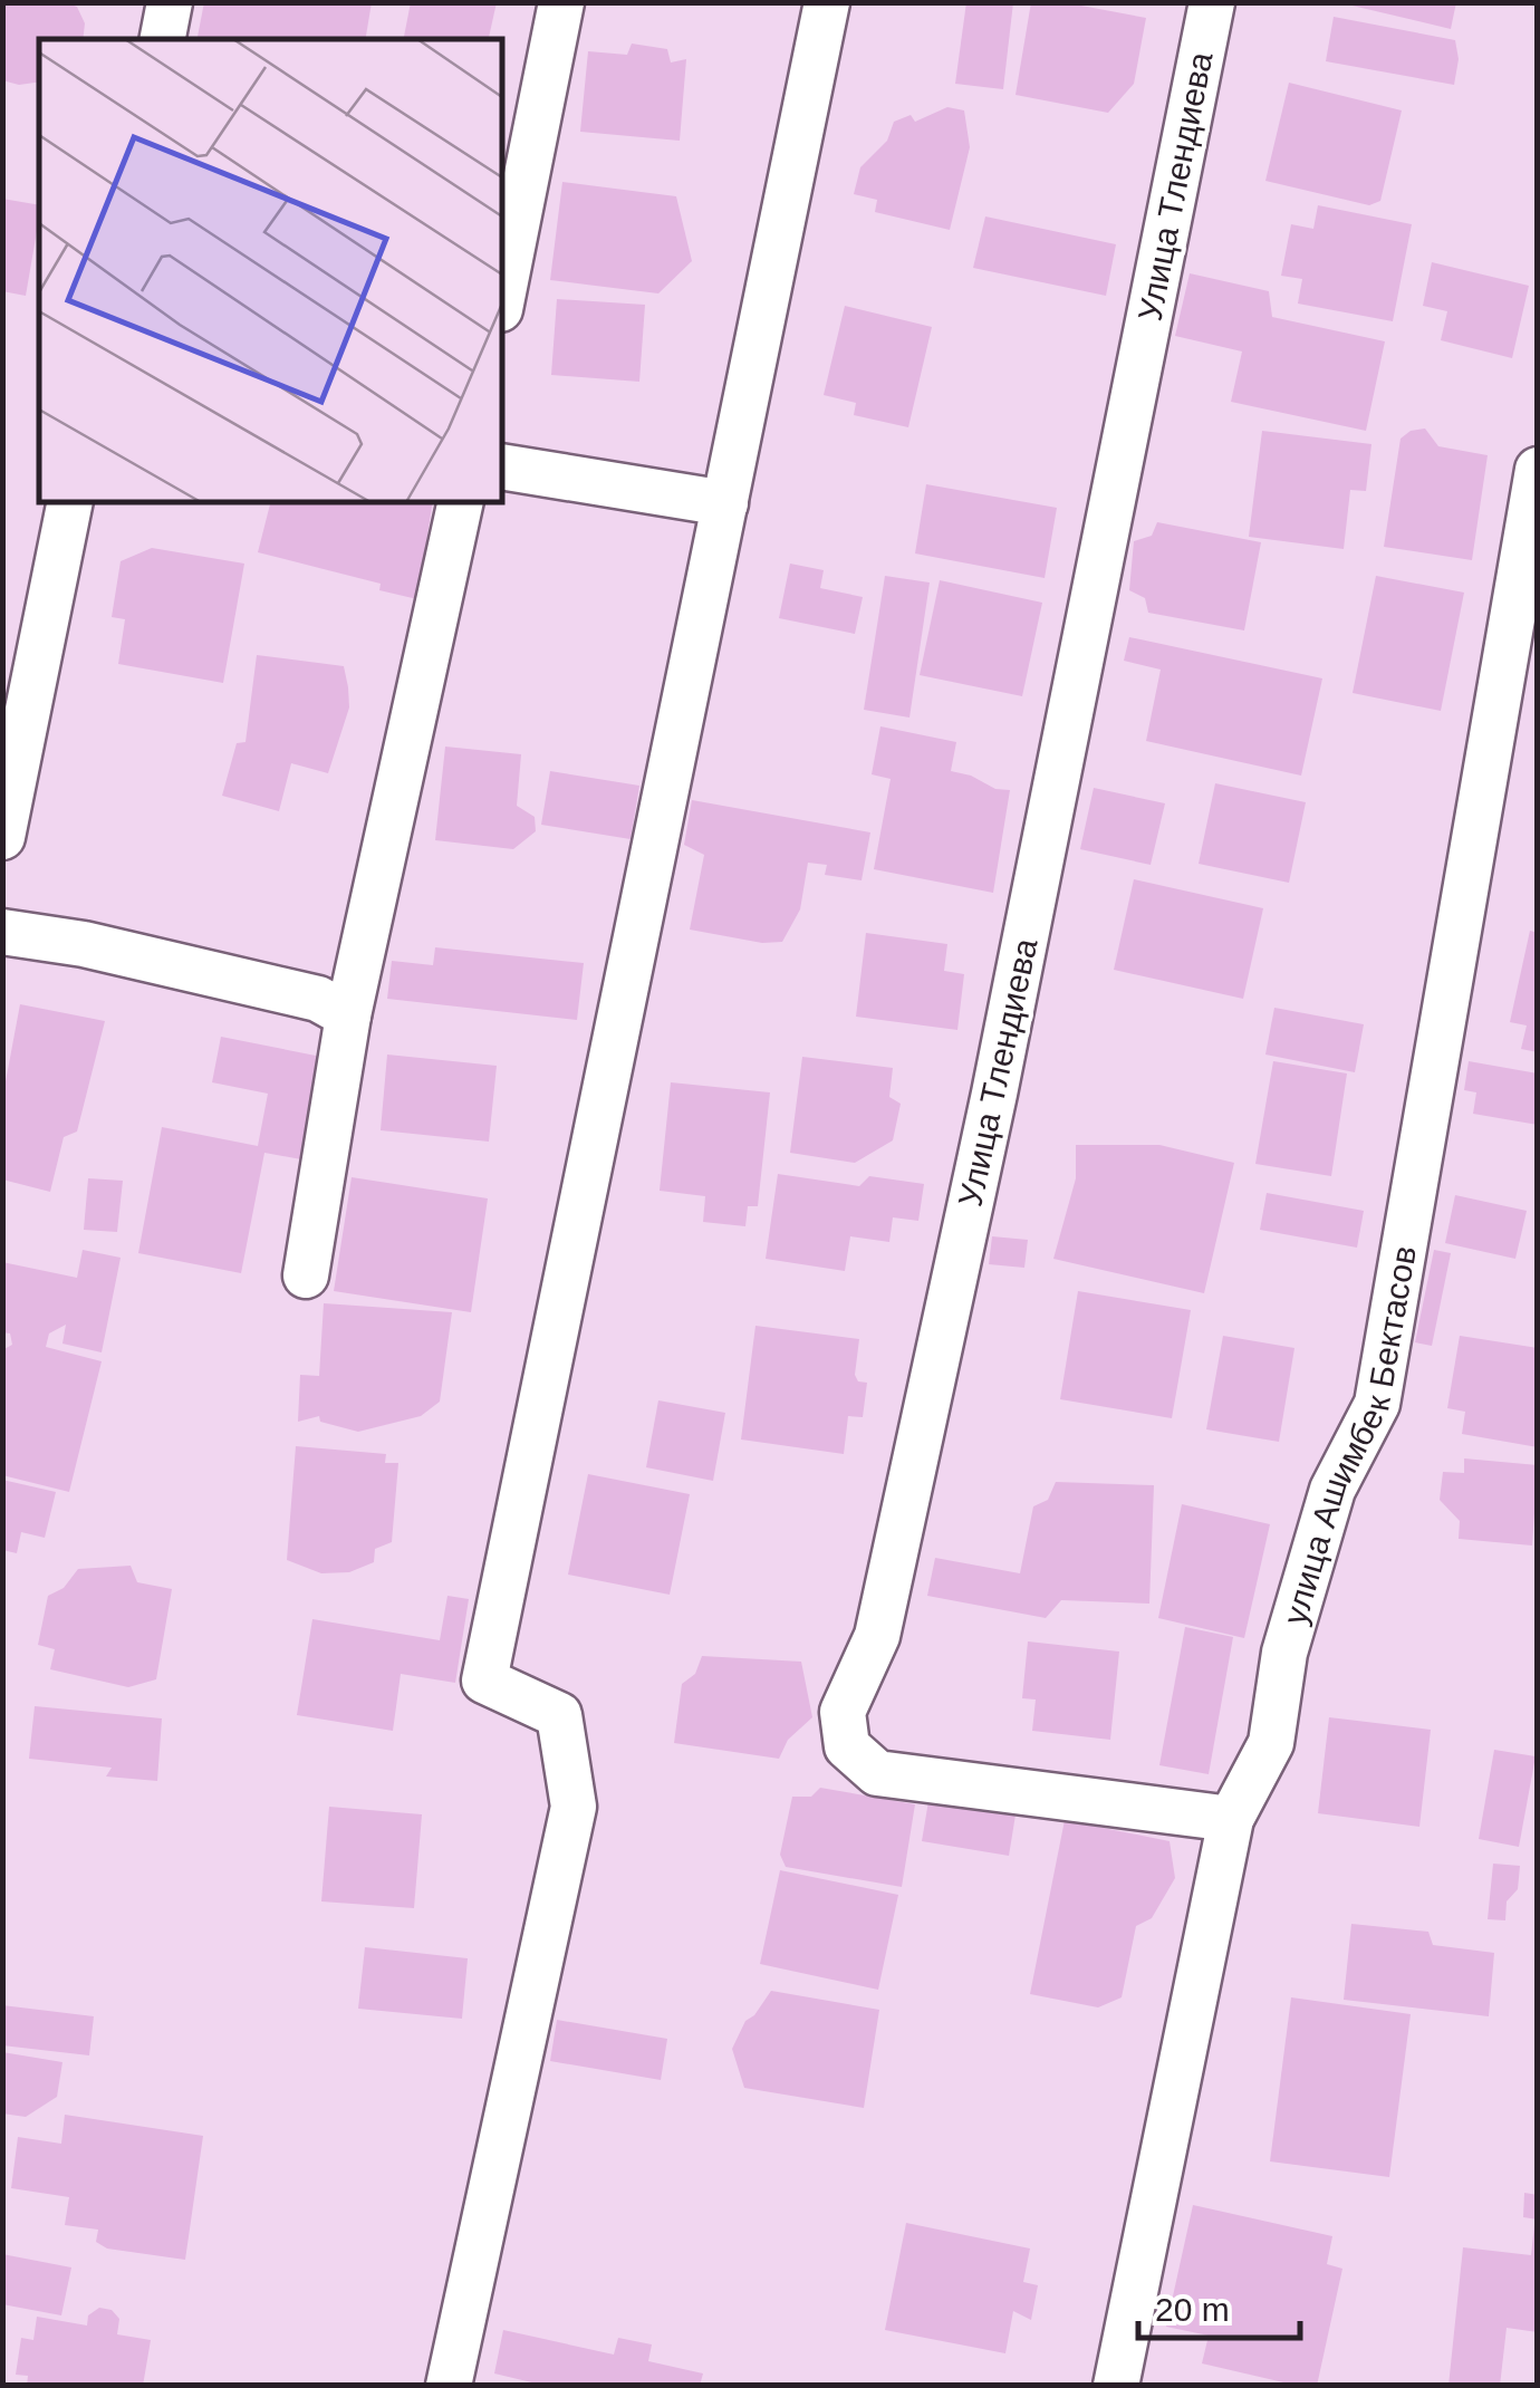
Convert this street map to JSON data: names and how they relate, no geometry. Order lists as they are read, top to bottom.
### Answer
{
  "streets": {
    "street": ["Улица Тлендиева", "улица Ашимбек Бектасов"]
  },
  "crossings": [
    ["Улица Тлендиева", "улица Ашимбек Бектасов"]
  ],
  "scale_bar": "20 m"
}
